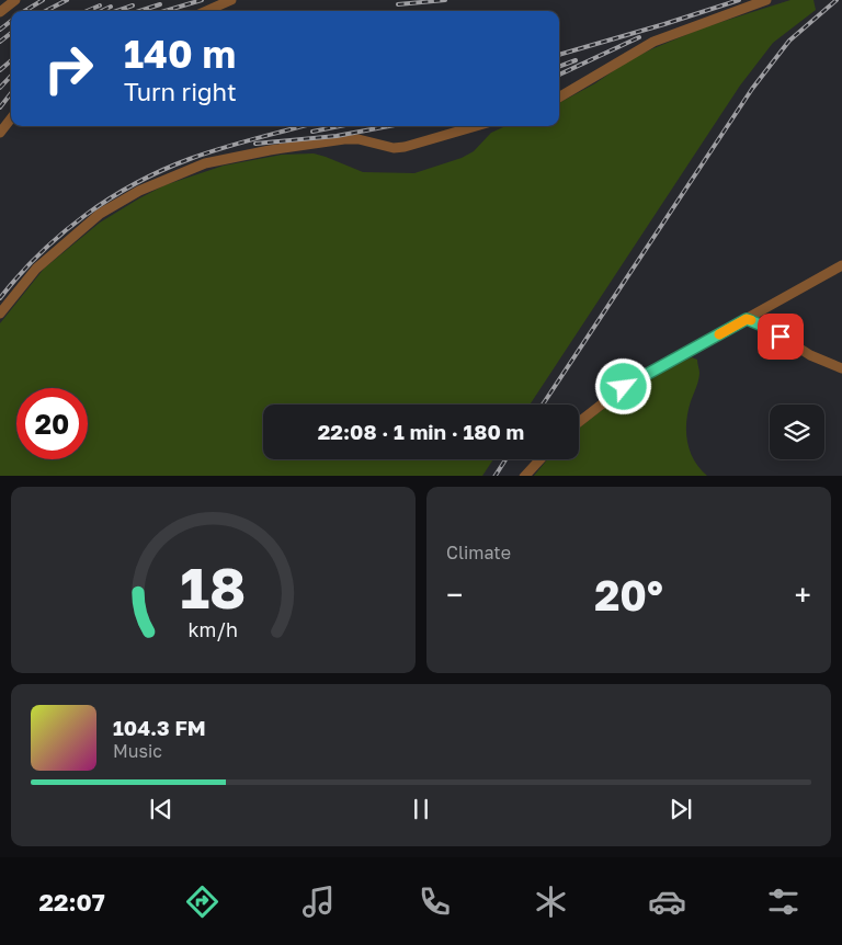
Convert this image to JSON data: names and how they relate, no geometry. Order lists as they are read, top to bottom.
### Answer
{
  "page": {
    "turn": ["140 m", "Turn right"],
    "limit": "20",
    "trip": "22:08 · 1 min · 180 m",
    "tile": "Climate",
    "heat": ["−", "20°", "+"],
    "song": ["104.3 FM", "Music"],
    "tabs": "22:07",
    "gauge": ["18", "km/h"]
  }
}
